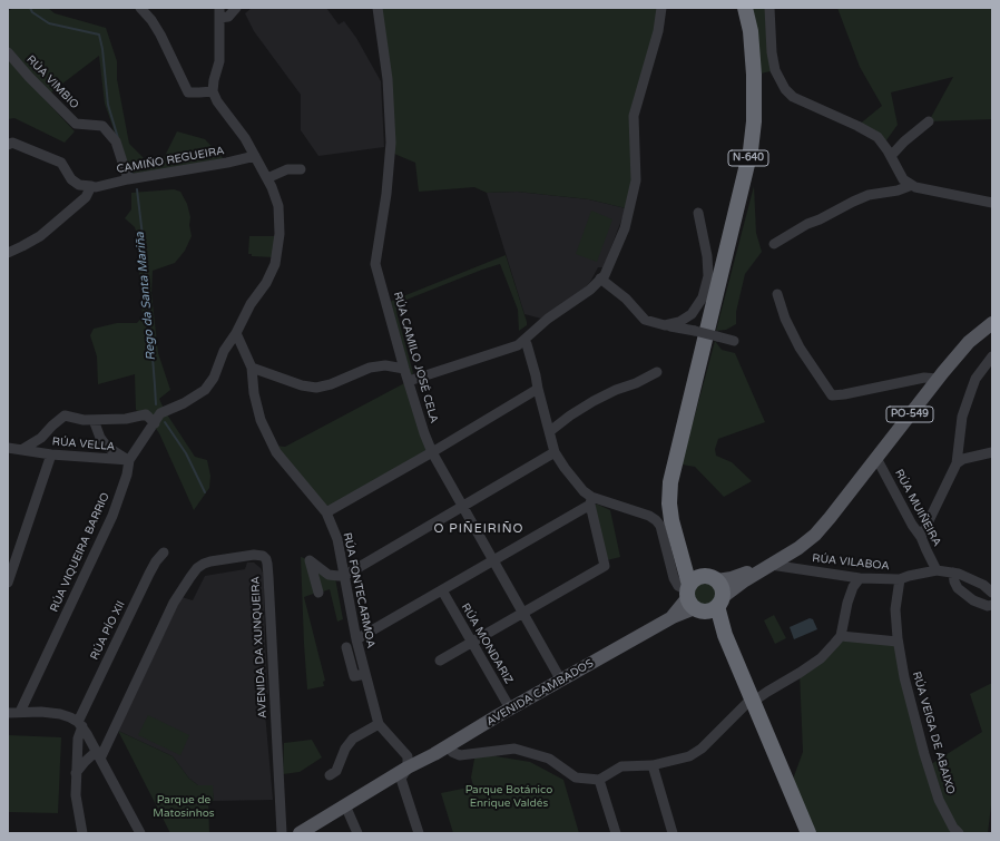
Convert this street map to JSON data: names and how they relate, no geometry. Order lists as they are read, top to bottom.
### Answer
{
  "streets": {
    "highway": ["N-640"],
    "main road": ["PO-549", "AVENIDA CAMBADOS"],
    "street": [
      "RÚA VIMBIO",
      "CAMIÑO REGUEIRA",
      "RÚA CAMILO JOSÉ CELA",
      "RÚA VELLA",
      "RÚA MUIÑEIRA",
      "RÚA VIQUEIRA BARRIO",
      "RÚA VILABOA",
      "RÚA FONTECARMOA",
      "RÚA PÍO XII",
      "RÚA MONDARIZ",
      "AVENIDA DA XUNQUEIRA",
      "RÚA VEIGA DE ABAIXO"
    ]
  },
  "crossings": [
    ["RÚA VIMBIO", "CAMIÑO REGUEIRA"],
    ["N-640", "PO-549"],
    ["N-640", "AVENIDA CAMBADOS"],
    ["RÚA CAMILO JOSÉ CELA", "AVENIDA CAMBADOS"],
    ["PO-549", "RÚA MUIÑEIRA"],
    ["PO-549", "RÚA VILABOA"],
    ["PO-549", "AVENIDA CAMBADOS"],
    ["RÚA VELLA", "RÚA VIQUEIRA BARRIO"],
    ["RÚA MUIÑEIRA", "RÚA VILABOA"],
    ["RÚA VIQUEIRA BARRIO", "RÚA FONTECARMOA"],
    ["RÚA VILABOA", "RÚA VEIGA DE ABAIXO"],
    ["RÚA FONTECARMOA", "AVENIDA CAMBADOS"],
    ["RÚA MONDARIZ", "AVENIDA CAMBADOS"]
  ],
  "districts": ["O PIÑEIRIÑO"],
  "water": ["Rego da Santa Mariña"],
  "parks": ["Parque Botánico Enrique Valdés", "Parque de Matosinhos"]
}
